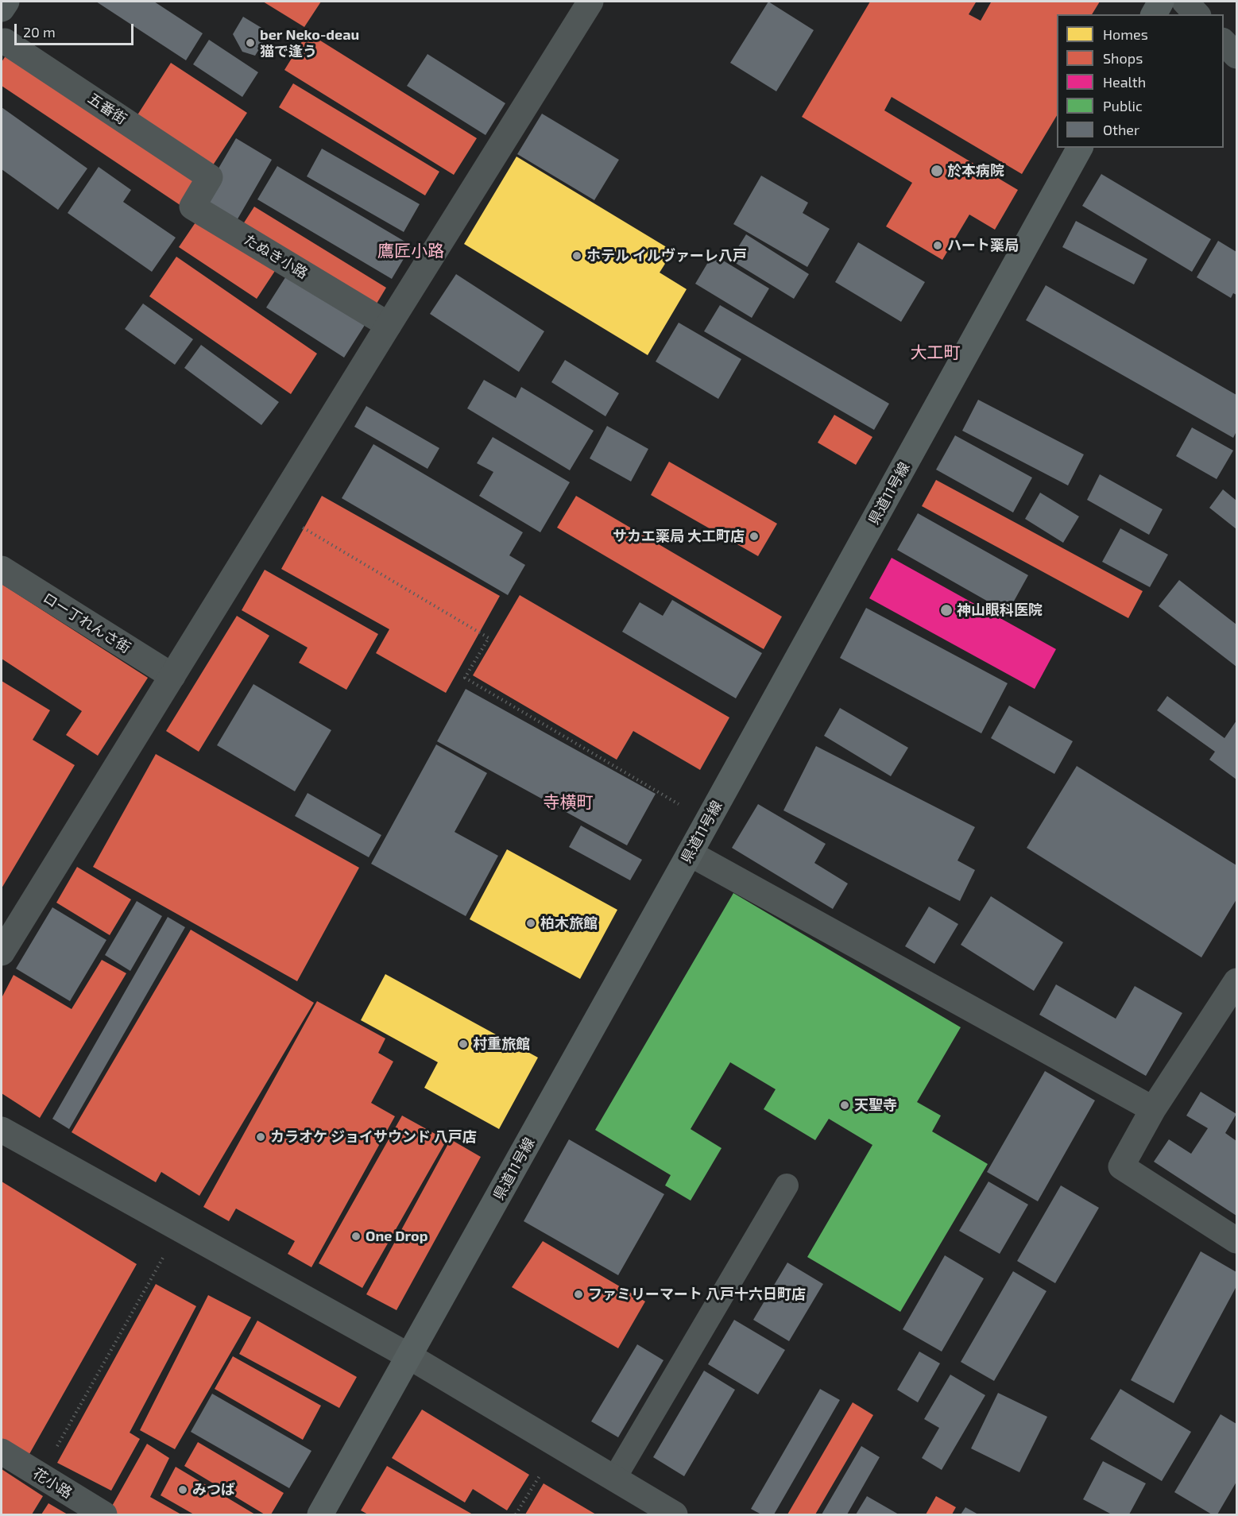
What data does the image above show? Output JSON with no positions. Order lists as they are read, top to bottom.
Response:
{
  "streets": {
    "main road": ["県道11号線"],
    "street": [
      "五番街",
      "たぬき小路",
      "ロー丁れんさ街",
      "花小路"
    ]
  },
  "crossings": [
    ["五番街", "たぬき小路"]
  ],
  "districts": ["鷹匠小路", "大工町", "寺横町"],
  "places": [
    "ber Neko-deau 猫で逢う",
    "於本病院",
    "ハート薬局",
    "ホテル イルヴァーレ八戸",
    "サカエ薬局 大工町店",
    "神山眼科医院",
    "柏木旅館",
    "村重旅館",
    "天聖寺",
    "カラオケ ジョイサウンド 八戸店",
    "One Drop",
    "ファミリーマート 八戸十六日町店",
    "みつば"
  ],
  "legend": [
    "Homes",
    "Shops",
    "Health",
    "Public",
    "Other"
  ],
  "scale_bar": "20 m"
}
